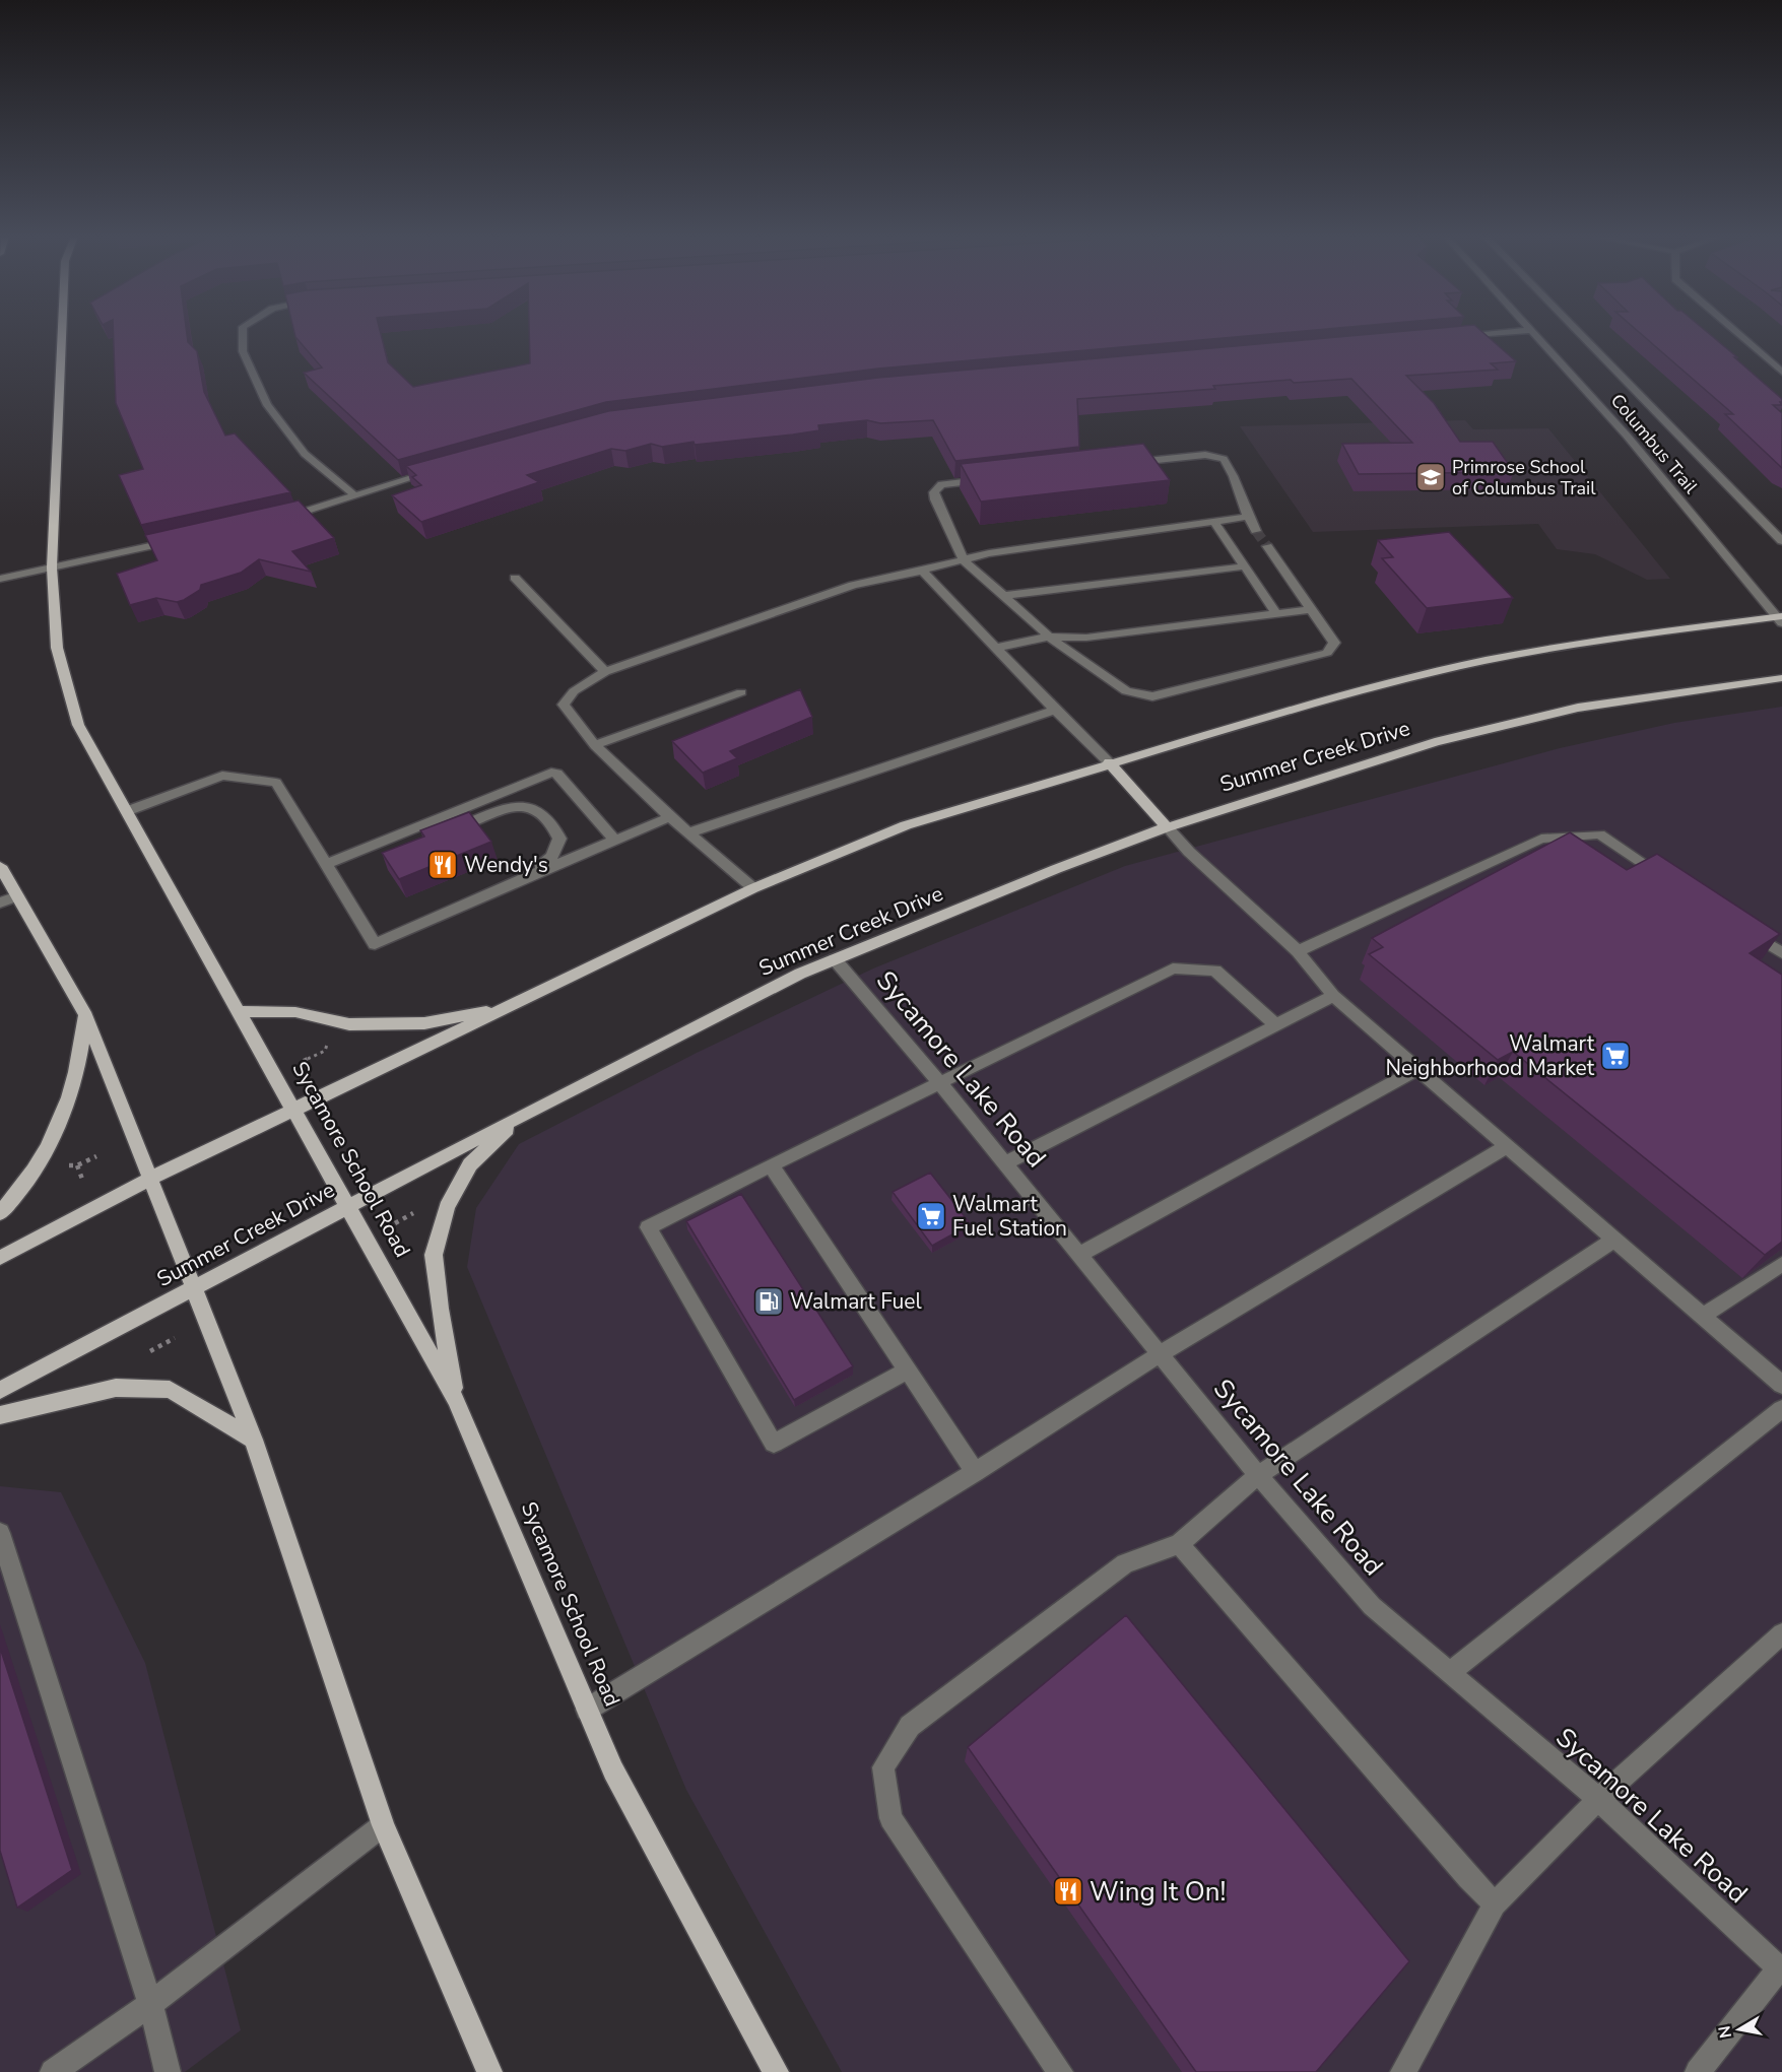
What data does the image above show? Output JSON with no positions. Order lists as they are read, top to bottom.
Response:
{
  "streets": {
    "main road": ["Summer Creek Drive", "Sycamore School Road"],
    "street": ["Columbus Trail", "Sycamore Lake Road"]
  },
  "crossings": [
    ["Summer Creek Drive", "Sycamore Lake Road"],
    ["Summer Creek Drive", "Sycamore School Road"]
  ],
  "places": {
    "school or university": ["Primrose School of Columbus Trail"],
    "restaurant": ["Wendy's", "Wing It On!"],
    "supermarket": ["Walmart Neighborhood Market", "Walmart Fuel Station"],
    "fuel station": ["Walmart Fuel"]
  },
  "north": "left"
}
